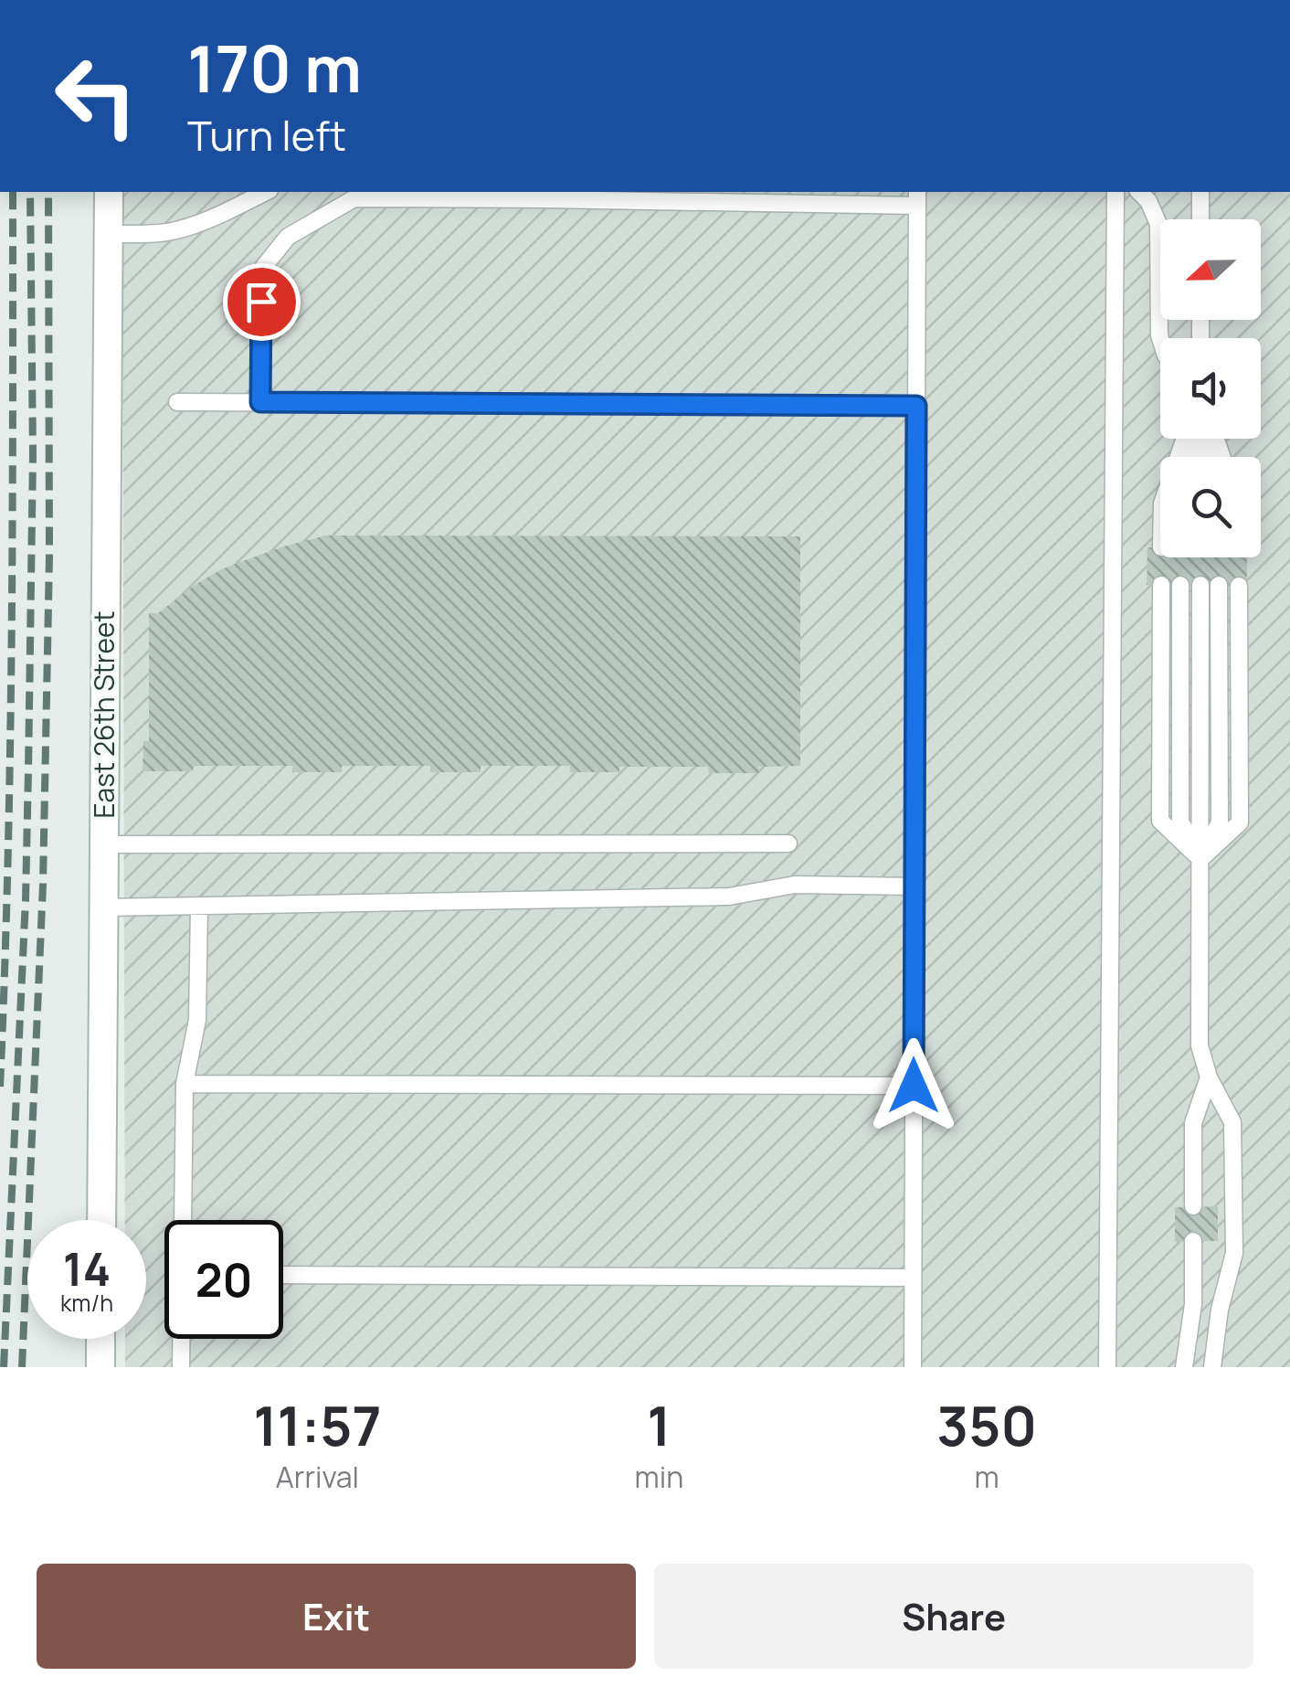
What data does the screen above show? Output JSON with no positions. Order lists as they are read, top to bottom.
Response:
{
  "streets": {
    "street": ["East 26th Street"]
  },
  "north": "left",
  "page": {
    "turn": ["170 m", "Turn left"],
    "speed": "14 km/h",
    "limit": "20",
    "eta": [
      "11:57",
      "Arrival",
      "1",
      "min",
      "350",
      "m"
    ],
    "buttons": ["Exit", "Share"]
  }
}
